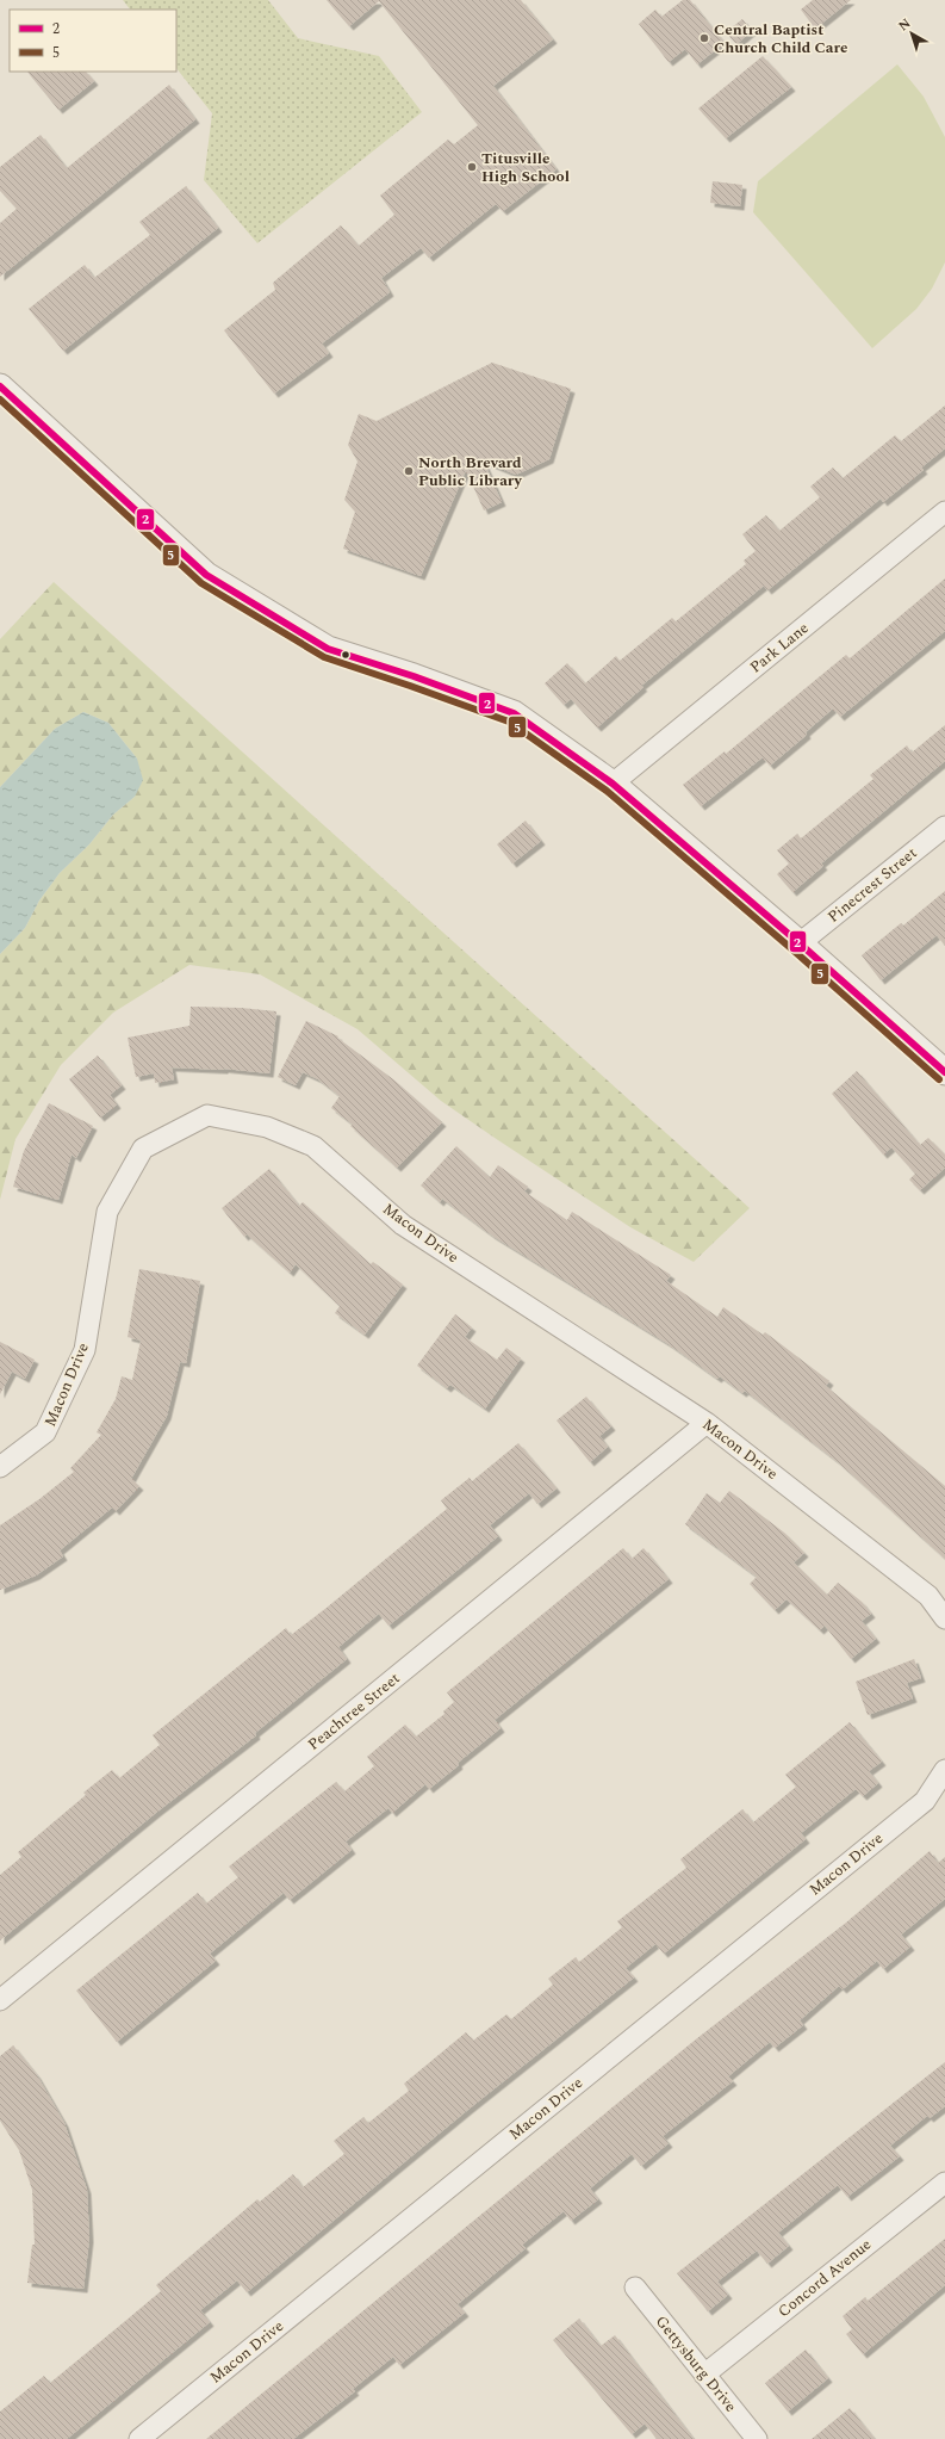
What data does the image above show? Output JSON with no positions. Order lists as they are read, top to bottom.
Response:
{
  "streets": {
    "street": [
      "Park Lane",
      "Pinecrest Street",
      "Macon Drive",
      "Peachtree Street",
      "Concord Avenue",
      "Gettysburg Drive"
    ]
  },
  "crossings": [
    ["Macon Drive", "Peachtree Street"],
    ["Concord Avenue", "Gettysburg Drive"]
  ],
  "places": ["Central Baptist Church Child Care", "Titusville High School", "North Brevard Public Library"],
  "lines": ["transit line 2", "transit line 5"],
  "legend": ["2", "5"],
  "north": "top left"
}
